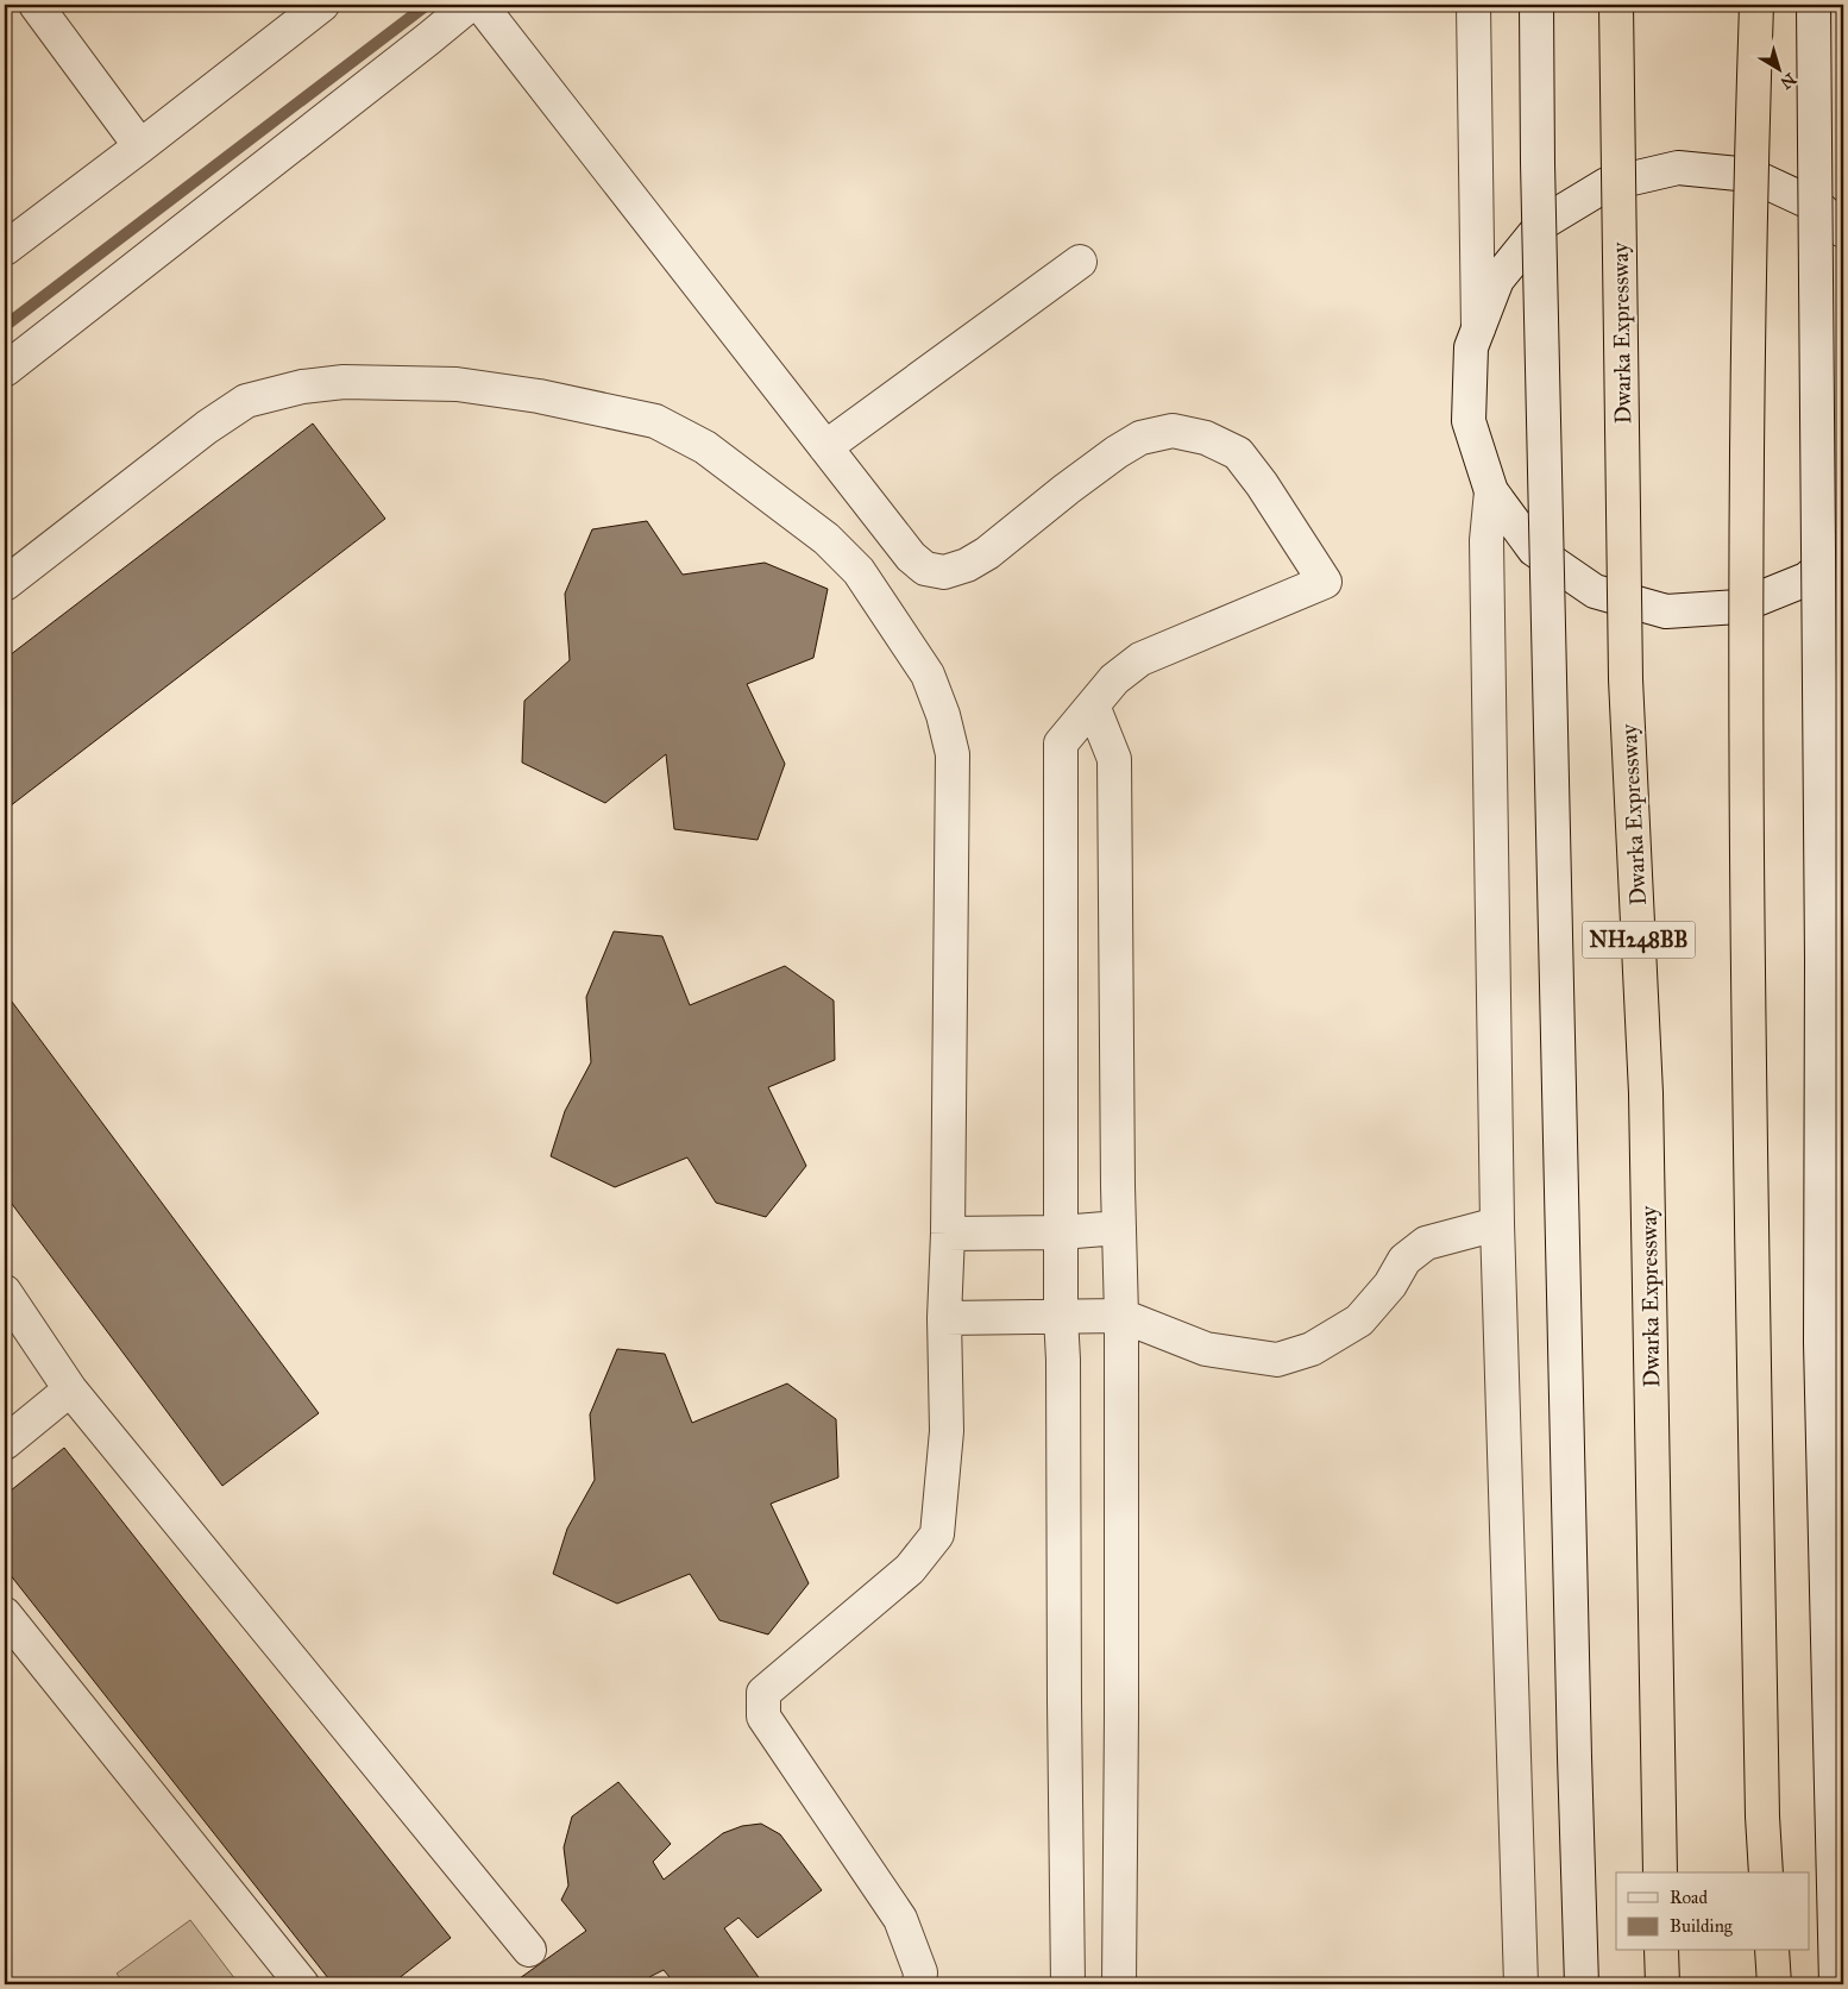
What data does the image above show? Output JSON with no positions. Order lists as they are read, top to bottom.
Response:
{
  "streets": {
    "highway": ["Dwarka Expressway", "NH248BB"]
  },
  "legend": ["Road", "Building"],
  "north": "bottom right"
}
